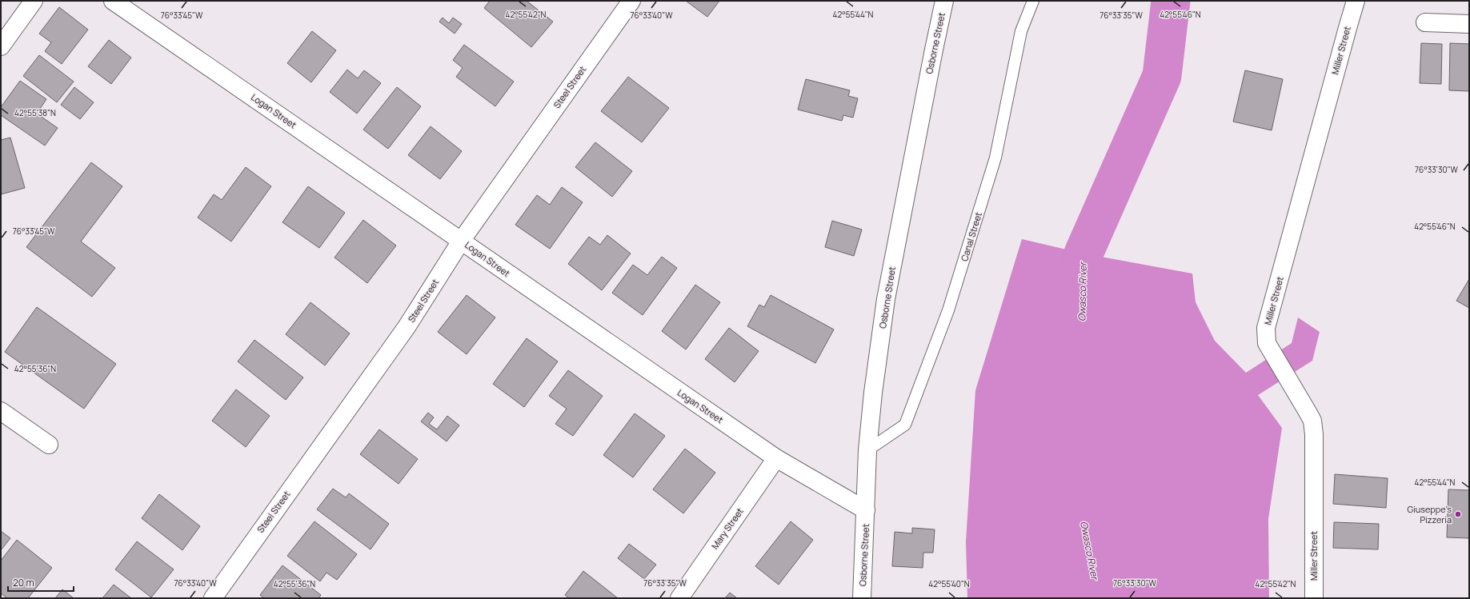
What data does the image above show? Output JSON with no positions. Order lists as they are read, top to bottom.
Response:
{
  "streets": {
    "street": [
      "Osborne Street",
      "Miller Street",
      "Steel Street",
      "Logan Street",
      "Mary Street"
    ],
    "lane": ["Canal Street"]
  },
  "crossings": [
    ["Osborne Street", "Logan Street"],
    ["Osborne Street", "Canal Street"],
    ["Steel Street", "Logan Street"],
    ["Logan Street", "Mary Street"]
  ],
  "water": ["Owasco River"],
  "places": ["Giuseppe's Pizzeria"],
  "scale_bar": "20 m",
  "coordinates": [
    "42°55'42\"N",
    "42°55'44\"N",
    "42°55'46\"N",
    "76°33'40\"W",
    "76°33'45\"W",
    "76°33'35\"W",
    "42°55'38\"N",
    "76°33'30\"W",
    "42°55'36\"N",
    "42°55'40\"N"
  ]
}
